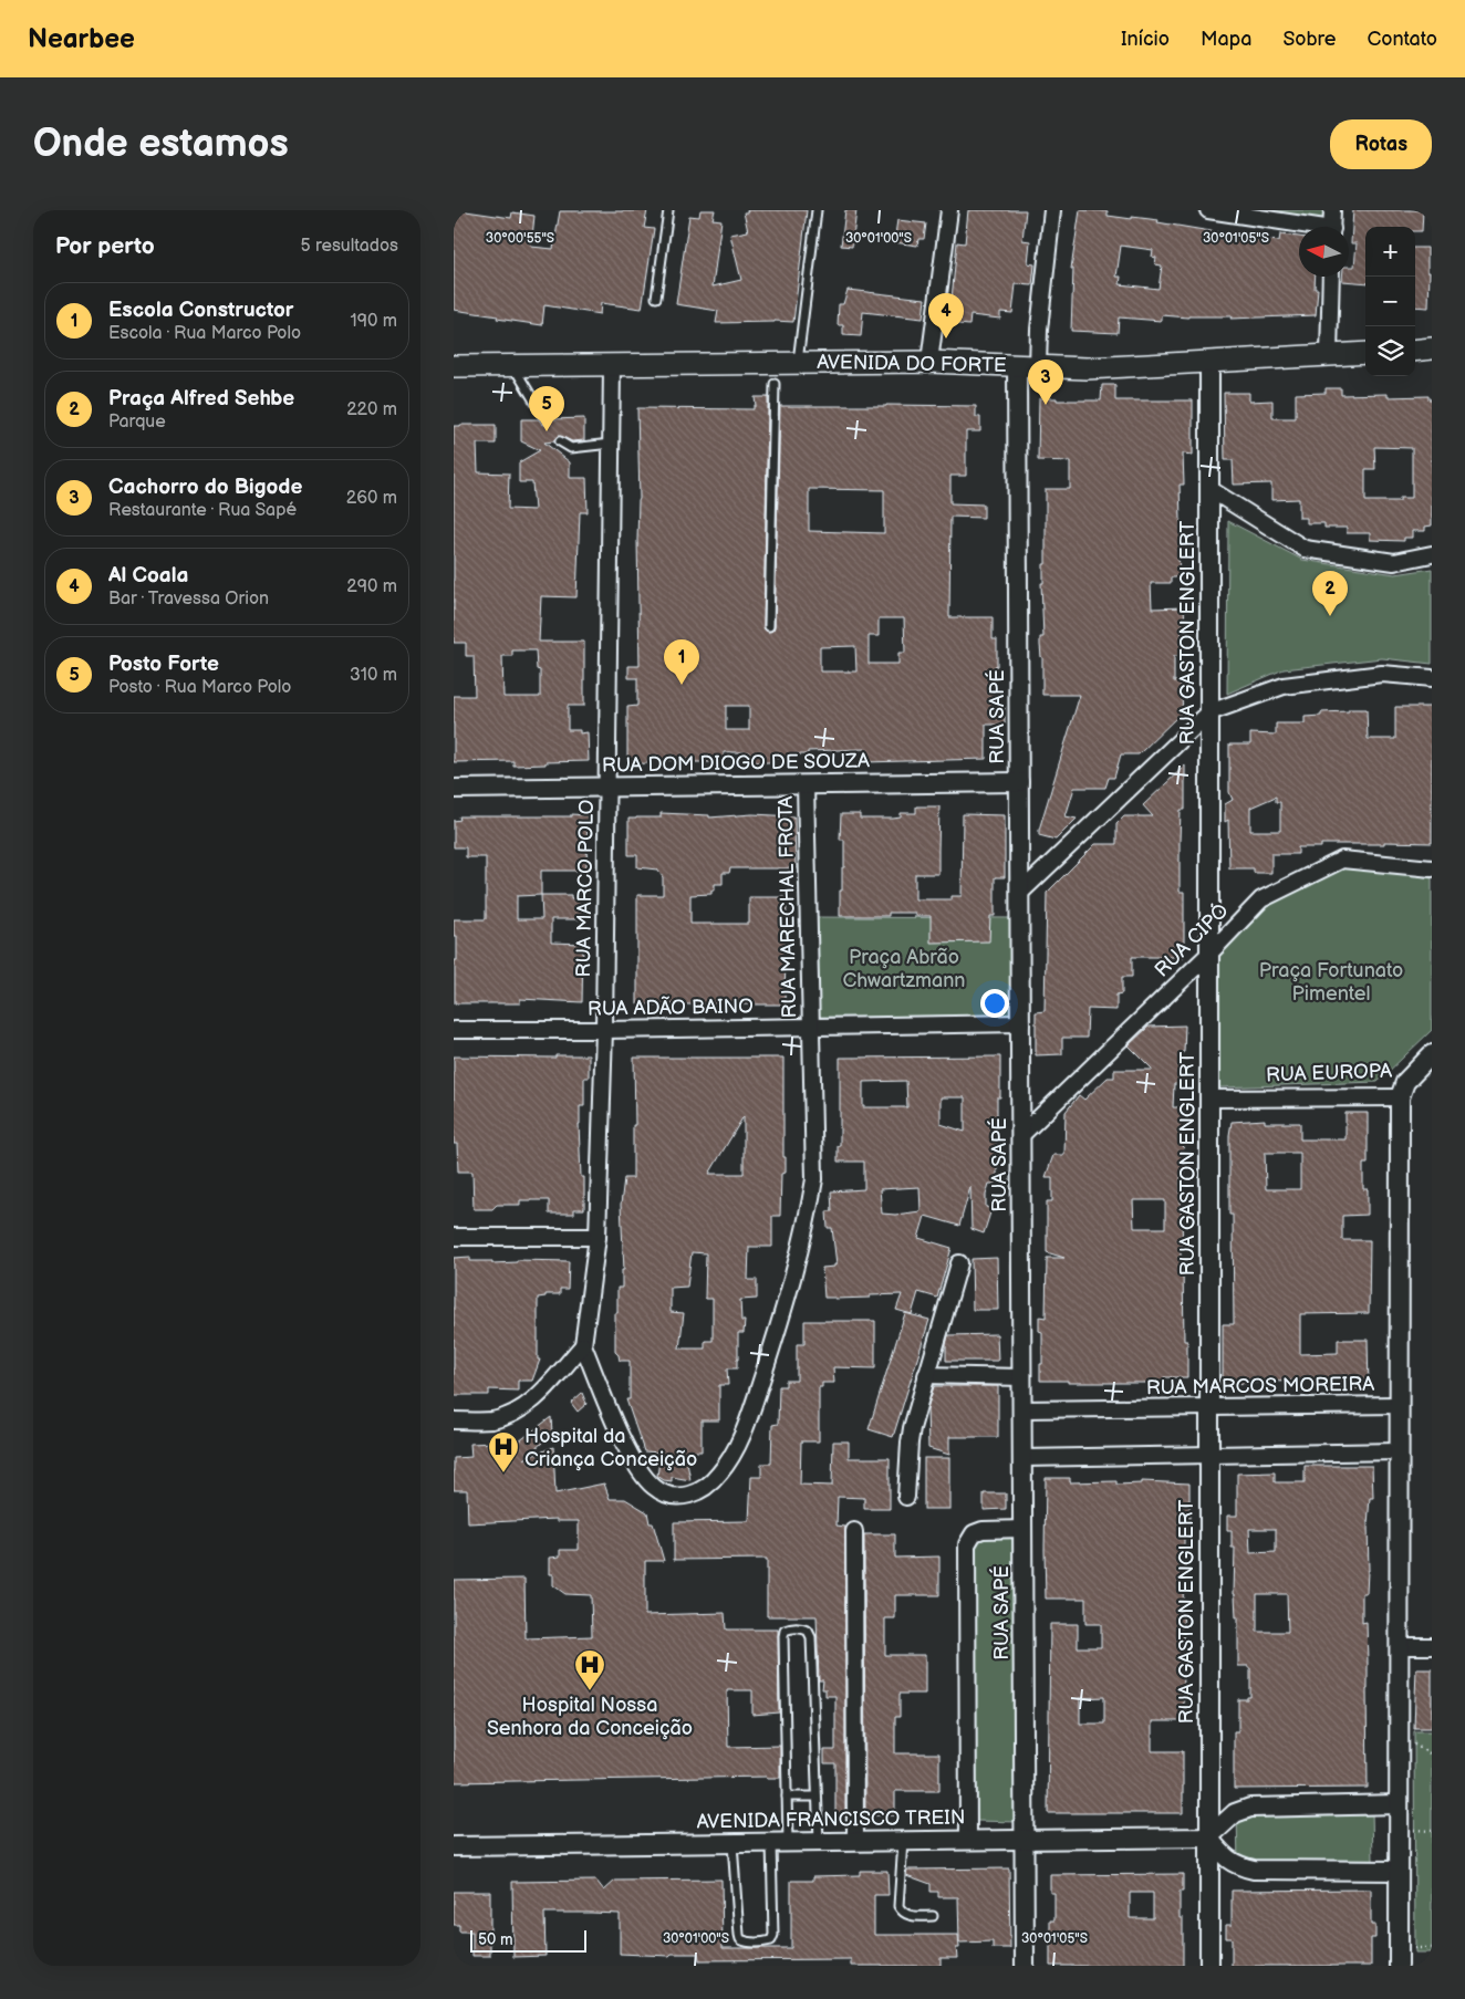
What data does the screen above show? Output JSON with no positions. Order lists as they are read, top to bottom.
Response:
{
  "streets": {
    "main road": ["AVENIDA DO FORTE"],
    "street": [
      "RUA GASTON ENGLERT",
      "RUA SAPÉ",
      "RUA DOM DIOGO DE SOUZA",
      "RUA MARCO POLO",
      "RUA MARECHAL FROTA",
      "RUA CIPÓ",
      "RUA ADÃO BAINO",
      "RUA EUROPA",
      "RUA MARCOS MOREIRA",
      "AVENIDA FRANCISCO TREIN"
    ]
  },
  "crossings": [
    ["AVENIDA DO FORTE", "RUA GASTON ENGLERT"],
    ["AVENIDA DO FORTE", "RUA SAPÉ"],
    ["AVENIDA DO FORTE", "RUA MARCO POLO"],
    ["RUA GASTON ENGLERT", "RUA CIPÓ"],
    ["RUA GASTON ENGLERT", "RUA EUROPA"],
    ["RUA GASTON ENGLERT", "RUA MARCOS MOREIRA"],
    ["RUA GASTON ENGLERT", "AVENIDA FRANCISCO TREIN"],
    ["RUA SAPÉ", "RUA DOM DIOGO DE SOUZA"],
    ["RUA SAPÉ", "RUA CIPÓ"],
    ["RUA SAPÉ", "RUA ADÃO BAINO"],
    ["RUA SAPÉ", "RUA MARCOS MOREIRA"],
    ["RUA SAPÉ", "AVENIDA FRANCISCO TREIN"],
    ["RUA DOM DIOGO DE SOUZA", "RUA MARCO POLO"],
    ["RUA DOM DIOGO DE SOUZA", "RUA MARECHAL FROTA"],
    ["RUA MARCO POLO", "RUA MARECHAL FROTA"],
    ["RUA MARCO POLO", "RUA ADÃO BAINO"],
    ["RUA MARECHAL FROTA", "RUA ADÃO BAINO"]
  ],
  "parks": ["Praça Abrão Chwartzmann", "Praça Fortunato Pimentel"],
  "places": {
    "hospital": ["Hospital da Criança Conceição", "Hospital Nossa Senhora da Conceição"]
  },
  "scale_bar": "50 m",
  "north": "left",
  "page": {
    "header": "Nearbee",
    "nav": [
      "Início",
      "Mapa",
      "Sobre",
      "Contato"
    ],
    "buttons": "Rotas",
    "title": "Onde estamos",
    "heading": ["Por perto", "5 resultados"],
    "map_buttons": ["+", "−"],
    "list": [
      {
        "mark": "1",
        "name": "Escola Constructor",
        "note": "Escola · Rua Marco Polo",
        "value": "190 m"
      },
      {
        "mark": "2",
        "name": "Praça Alfred Sehbe",
        "note": "Parque",
        "value": "220 m"
      },
      {
        "mark": "3",
        "name": "Cachorro do Bigode",
        "note": "Restaurante · Rua Sapé",
        "value": "260 m"
      },
      {
        "mark": "4",
        "name": "Al Coala",
        "note": "Bar · Travessa Orion",
        "value": "290 m"
      },
      {
        "mark": "5",
        "name": "Posto Forte",
        "note": "Posto · Rua Marco Polo",
        "value": "310 m"
      }
    ],
    "pins": [
      "4",
      "3",
      "5",
      "2",
      "1"
    ],
    "scale": "50 m"
  },
  "coordinates": ["30°00'55\"S", "30°01'00\"S", "30°01'05\"S"]
}
